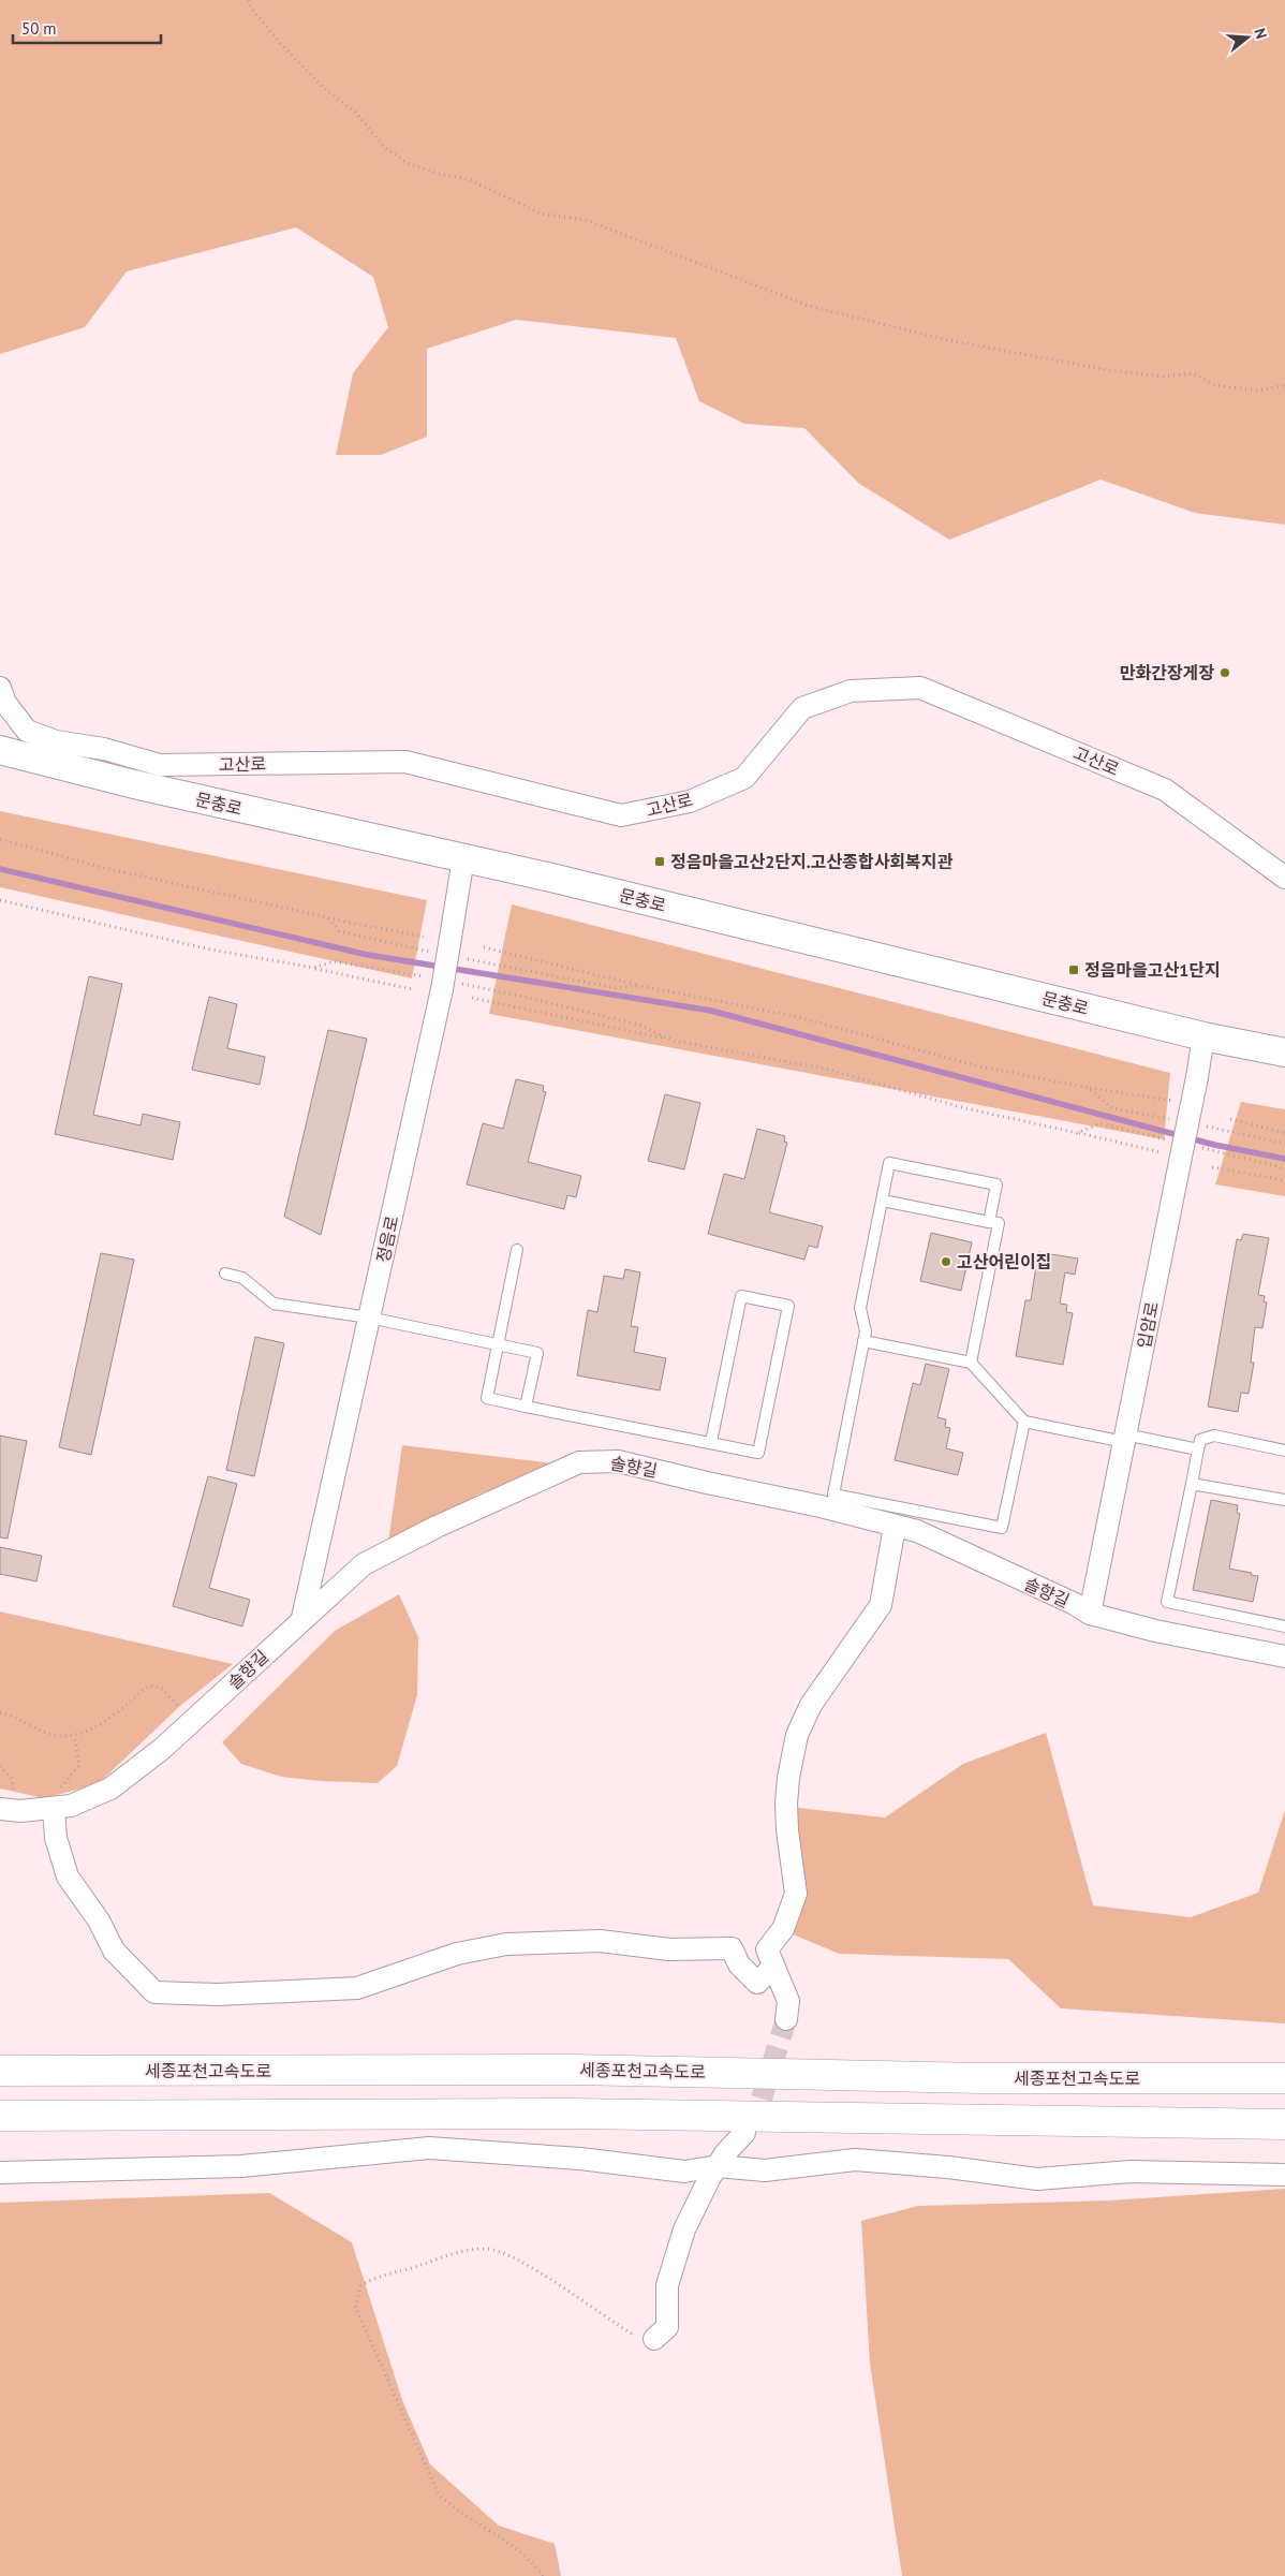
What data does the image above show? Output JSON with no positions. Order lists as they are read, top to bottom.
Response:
{
  "streets": {
    "highway": ["세종포천고속도로"],
    "street": [
      "고산로",
      "문충로",
      "정음로",
      "입암로",
      "솔향길"
    ]
  },
  "crossings": [
    ["문충로", "정음로"],
    ["문충로", "입암로"],
    ["정음로", "솔향길"],
    ["입암로", "솔향길"]
  ],
  "places": {
    "other": ["만화간장게장", "고산어린이집"],
    "transit": ["정음마을고산2단지.고산종합사회복지관", "정음마을고산1단지"]
  },
  "scale_bar": "50 m",
  "north": "right"
}
